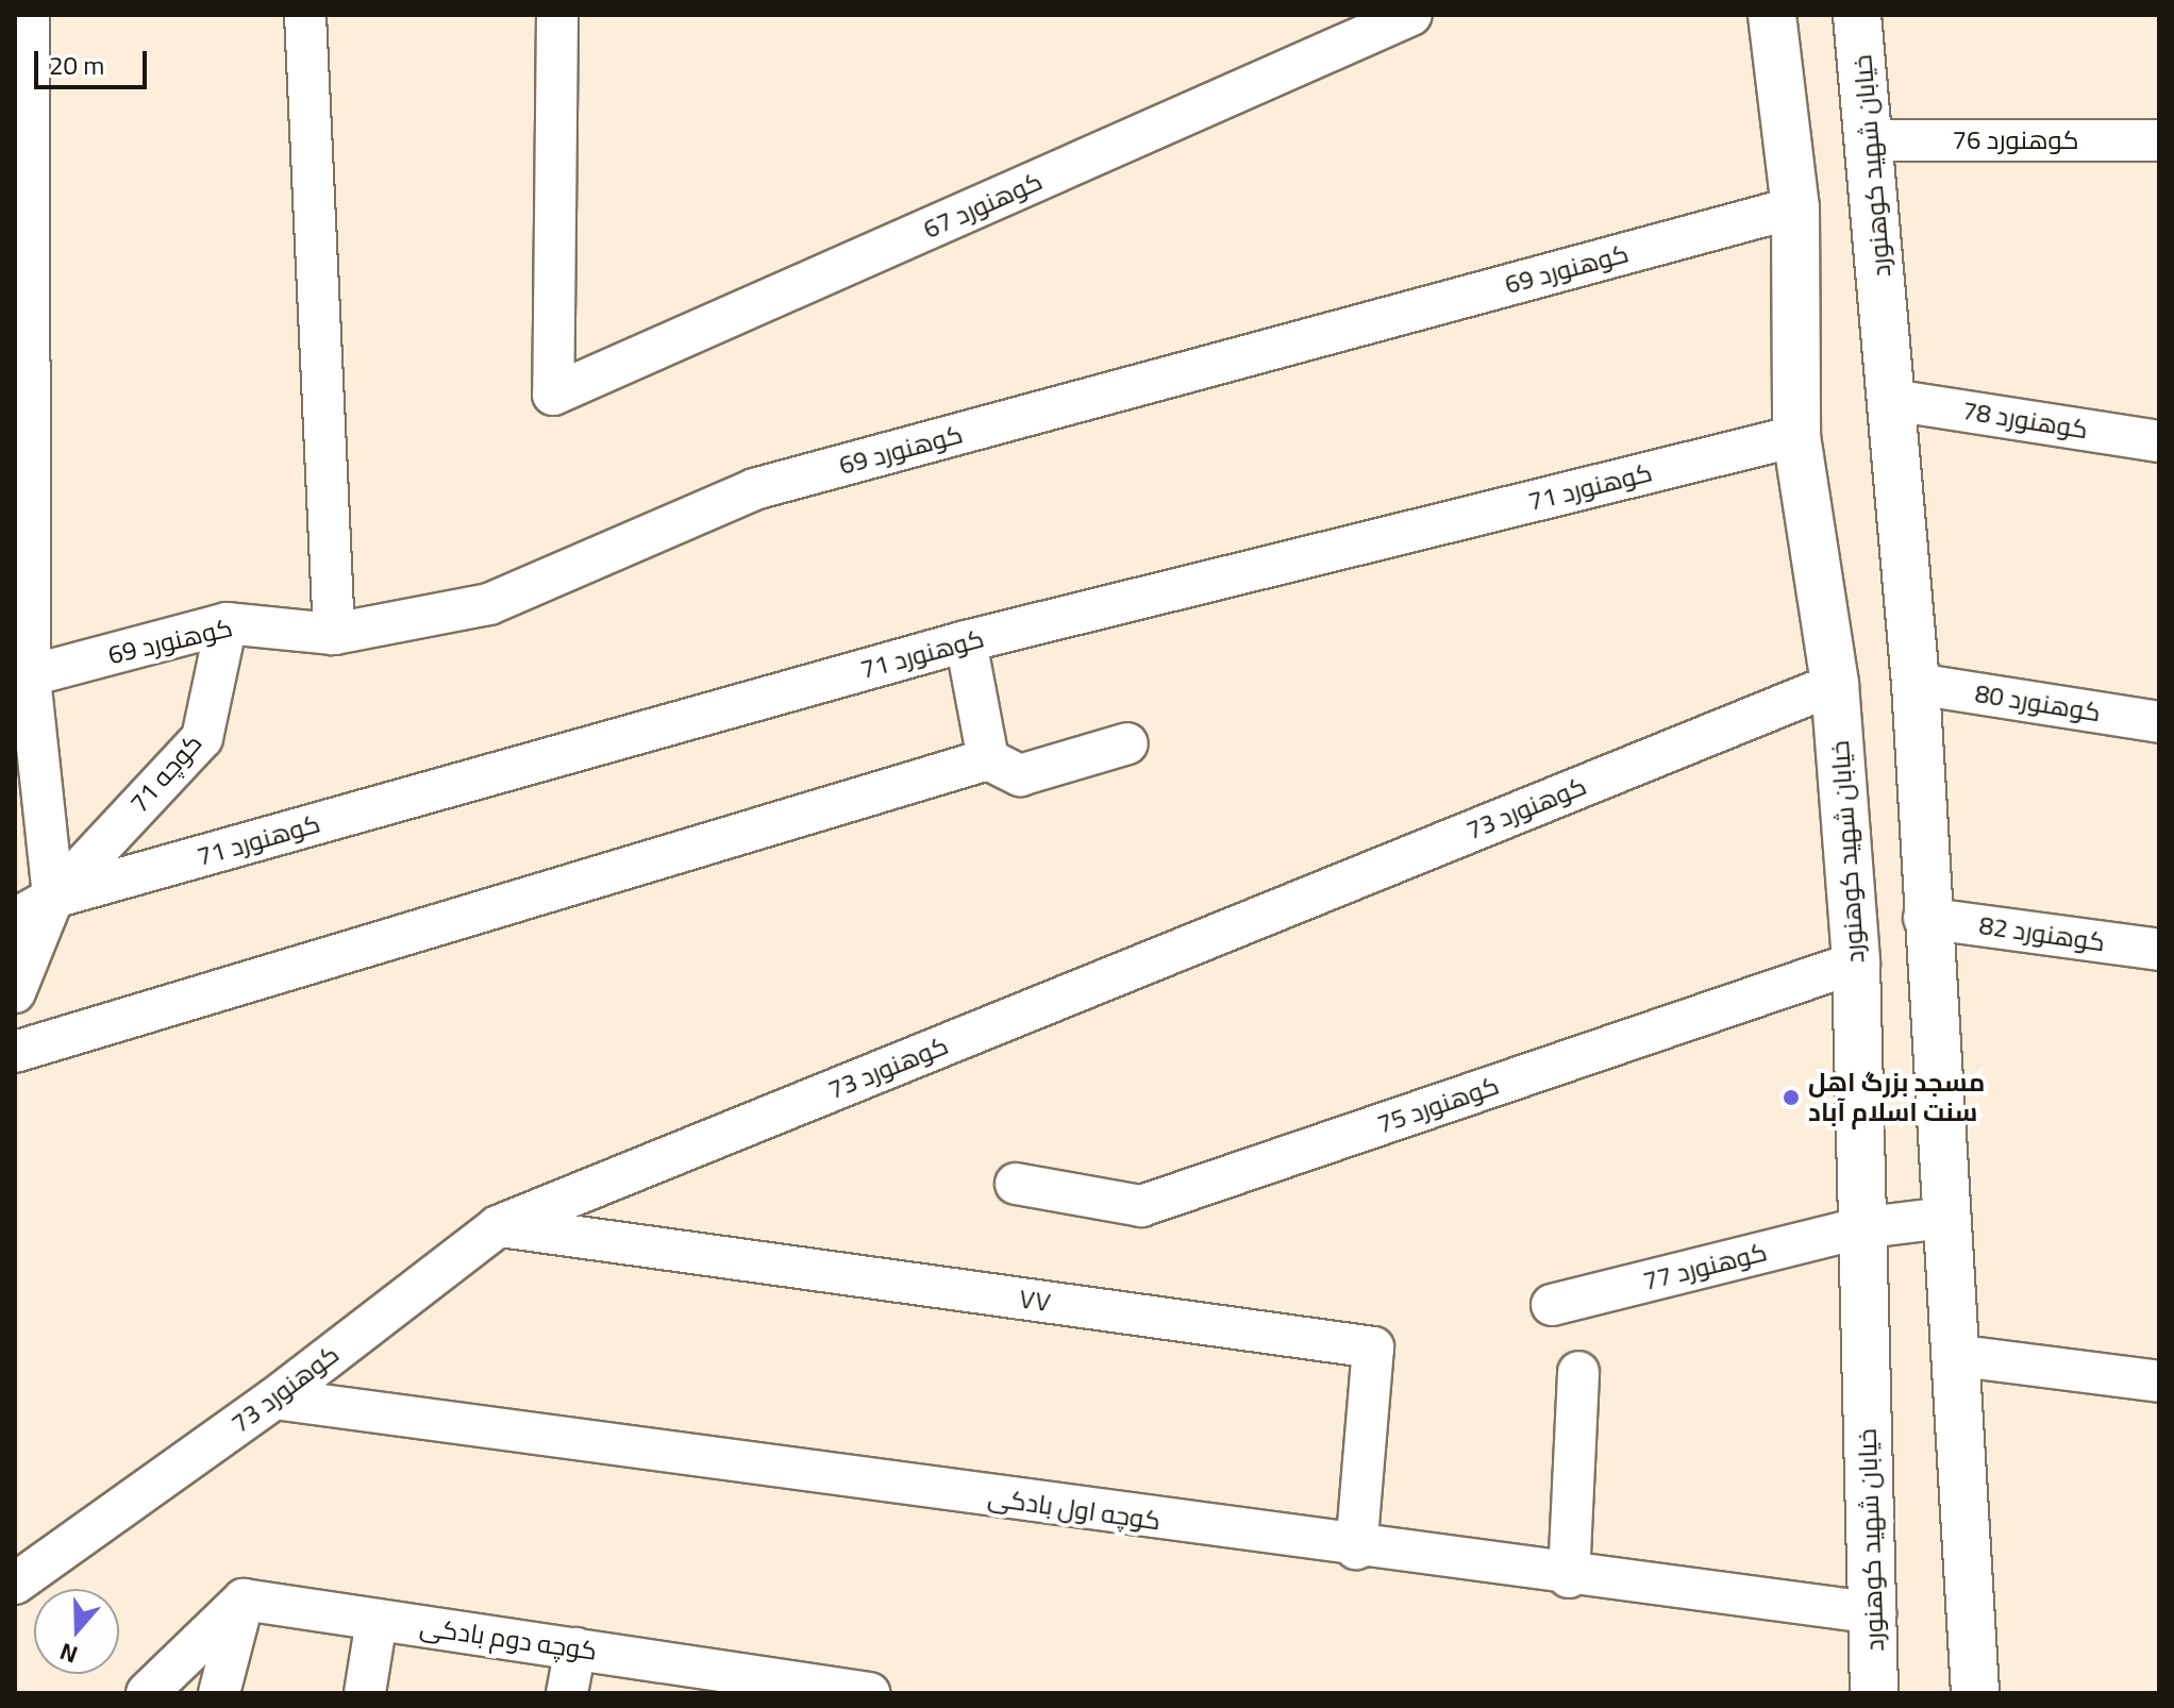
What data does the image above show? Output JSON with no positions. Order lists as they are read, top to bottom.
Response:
{
  "streets": {
    "main road": ["خیابان شهید کوهنورد"],
    "street": [
      "کوهنورد 76",
      "کوهنورد 67",
      "کوهنورد 69",
      "کوهنورد 78",
      "کوهنورد 71",
      "کوهنورد 80",
      "کوچه 71",
      "کوهنورد 73",
      "کوهنورد 82",
      "کوهنورد 75",
      "کوهنورد 77",
      "۷۷",
      "کوچه اول بادکی",
      "کوچه دوم بادکی"
    ]
  },
  "crossings": [
    ["کوهنورد 76", "خیابان شهید کوهنورد"],
    ["خیابان شهید کوهنورد", "کوهنورد 69"],
    ["خیابان شهید کوهنورد", "کوهنورد 78"],
    ["خیابان شهید کوهنورد", "کوهنورد 71"],
    ["خیابان شهید کوهنورد", "کوهنورد 80"],
    ["خیابان شهید کوهنورد", "کوهنورد 73"],
    ["خیابان شهید کوهنورد", "کوهنورد 82"],
    ["خیابان شهید کوهنورد", "کوهنورد 75"],
    ["خیابان شهید کوهنورد", "کوهنورد 77"],
    ["خیابان شهید کوهنورد", "کوچه اول بادکی"],
    ["کوهنورد 69", "کوچه 71"],
    ["کوهنورد 71", "کوچه 71"],
    ["کوهنورد 73", "۷۷"],
    ["کوهنورد 73", "کوچه اول بادکی"],
    ["۷۷", "کوچه اول بادکی"]
  ],
  "places": ["مسجد بزرگ اهل سنت اسلام آباد"],
  "scale_bar": "20 m",
  "north": "bottom"
}
